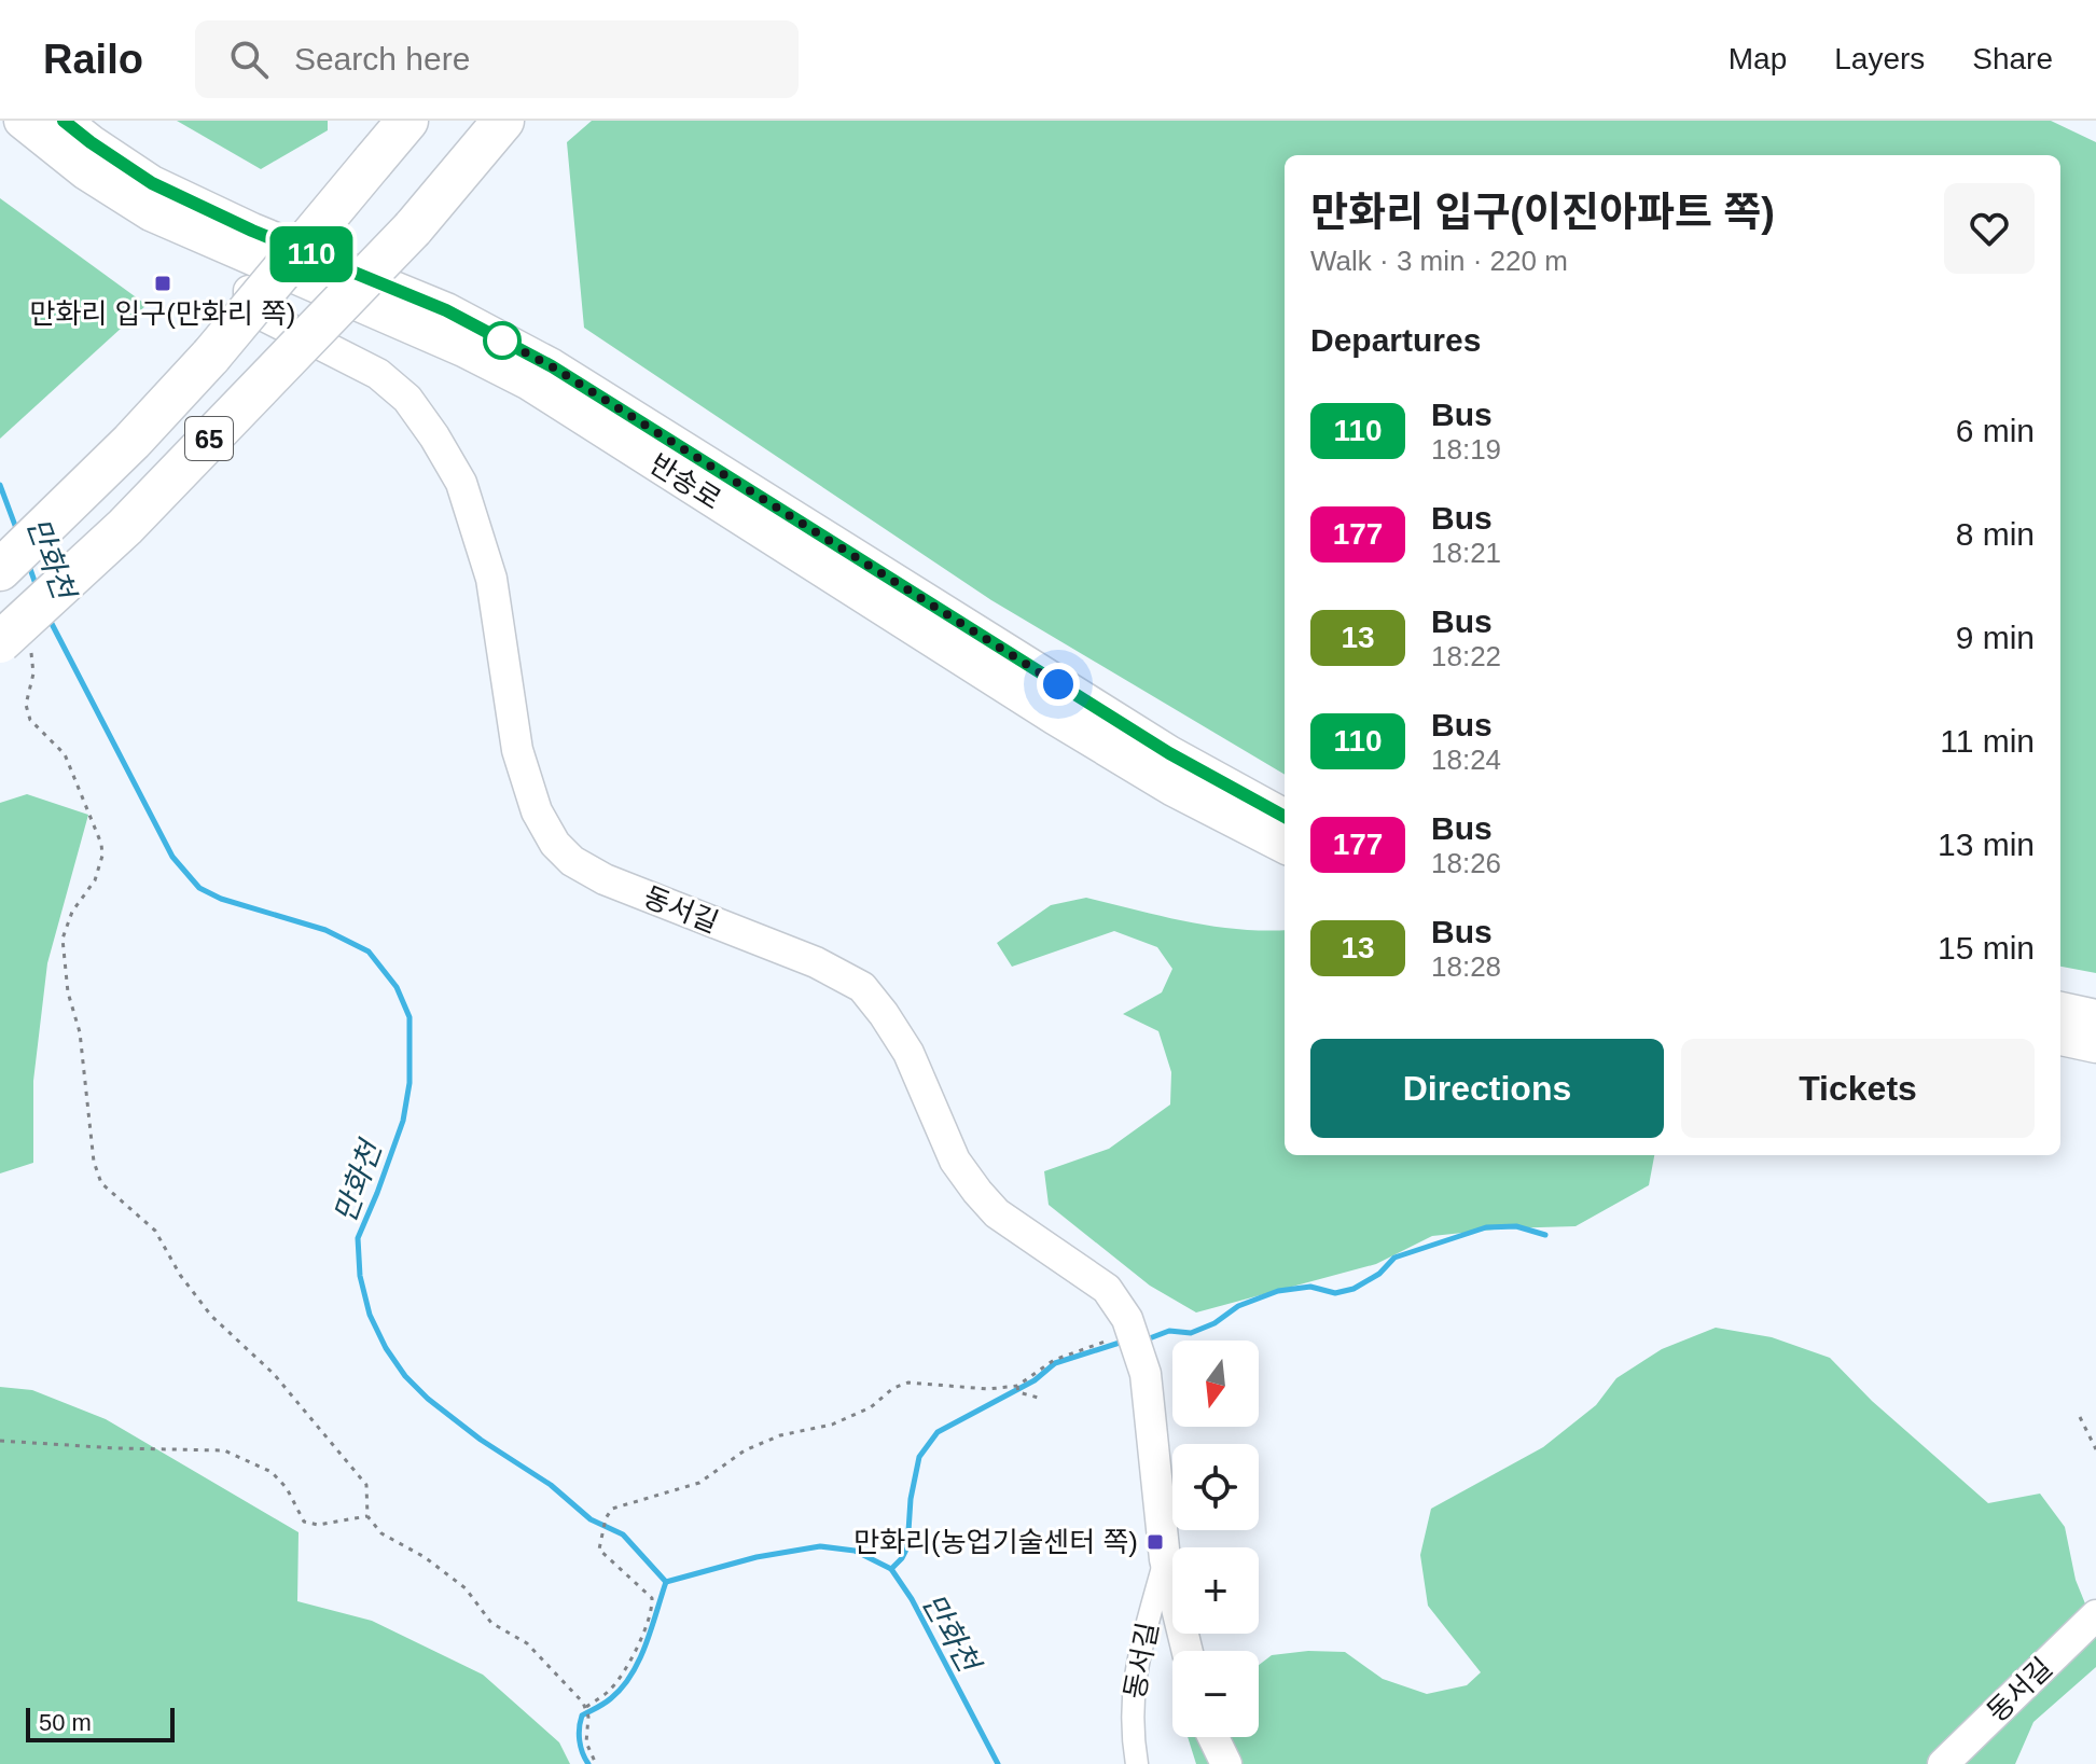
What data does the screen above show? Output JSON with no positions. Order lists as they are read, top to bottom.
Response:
{
  "streets": {
    "highway": ["65"],
    "main road": ["반송로"],
    "street": ["동서길"]
  },
  "crossings": [
    ["반송로", "동서길"]
  ],
  "water": ["만화천"],
  "places": {
    "transit": ["만화리 입구(만화리 쪽)", "만화리(농업기술센터 쪽)"]
  },
  "lines": ["bus line 110"],
  "scale_bar": "50 m",
  "north": "bottom",
  "page": {
    "header": "Railo",
    "search": "Search here",
    "nav": ["Map", "Layers", "Share"],
    "on_map": "110",
    "heading": [
      ["만화리 입구(이진아파트 쪽)", "Walk · 3 min · 220 m"],
      "Departures"
    ],
    "list": [
      {
        "mark": "110",
        "name": "Bus",
        "note": "18:19",
        "value": "6 min"
      },
      {
        "mark": "177",
        "name": "Bus",
        "note": "18:21",
        "value": "8 min"
      },
      {
        "mark": "13",
        "name": "Bus",
        "note": "18:22",
        "value": "9 min"
      },
      {
        "mark": "110",
        "name": "Bus",
        "note": "18:24",
        "value": "11 min"
      },
      {
        "mark": "177",
        "name": "Bus",
        "note": "18:26",
        "value": "13 min"
      },
      {
        "mark": "13",
        "name": "Bus",
        "note": "18:28",
        "value": "15 min"
      }
    ],
    "buttons": ["Directions", "Tickets"],
    "map_buttons": ["+", "−"],
    "scale": "50 m"
  }
}
